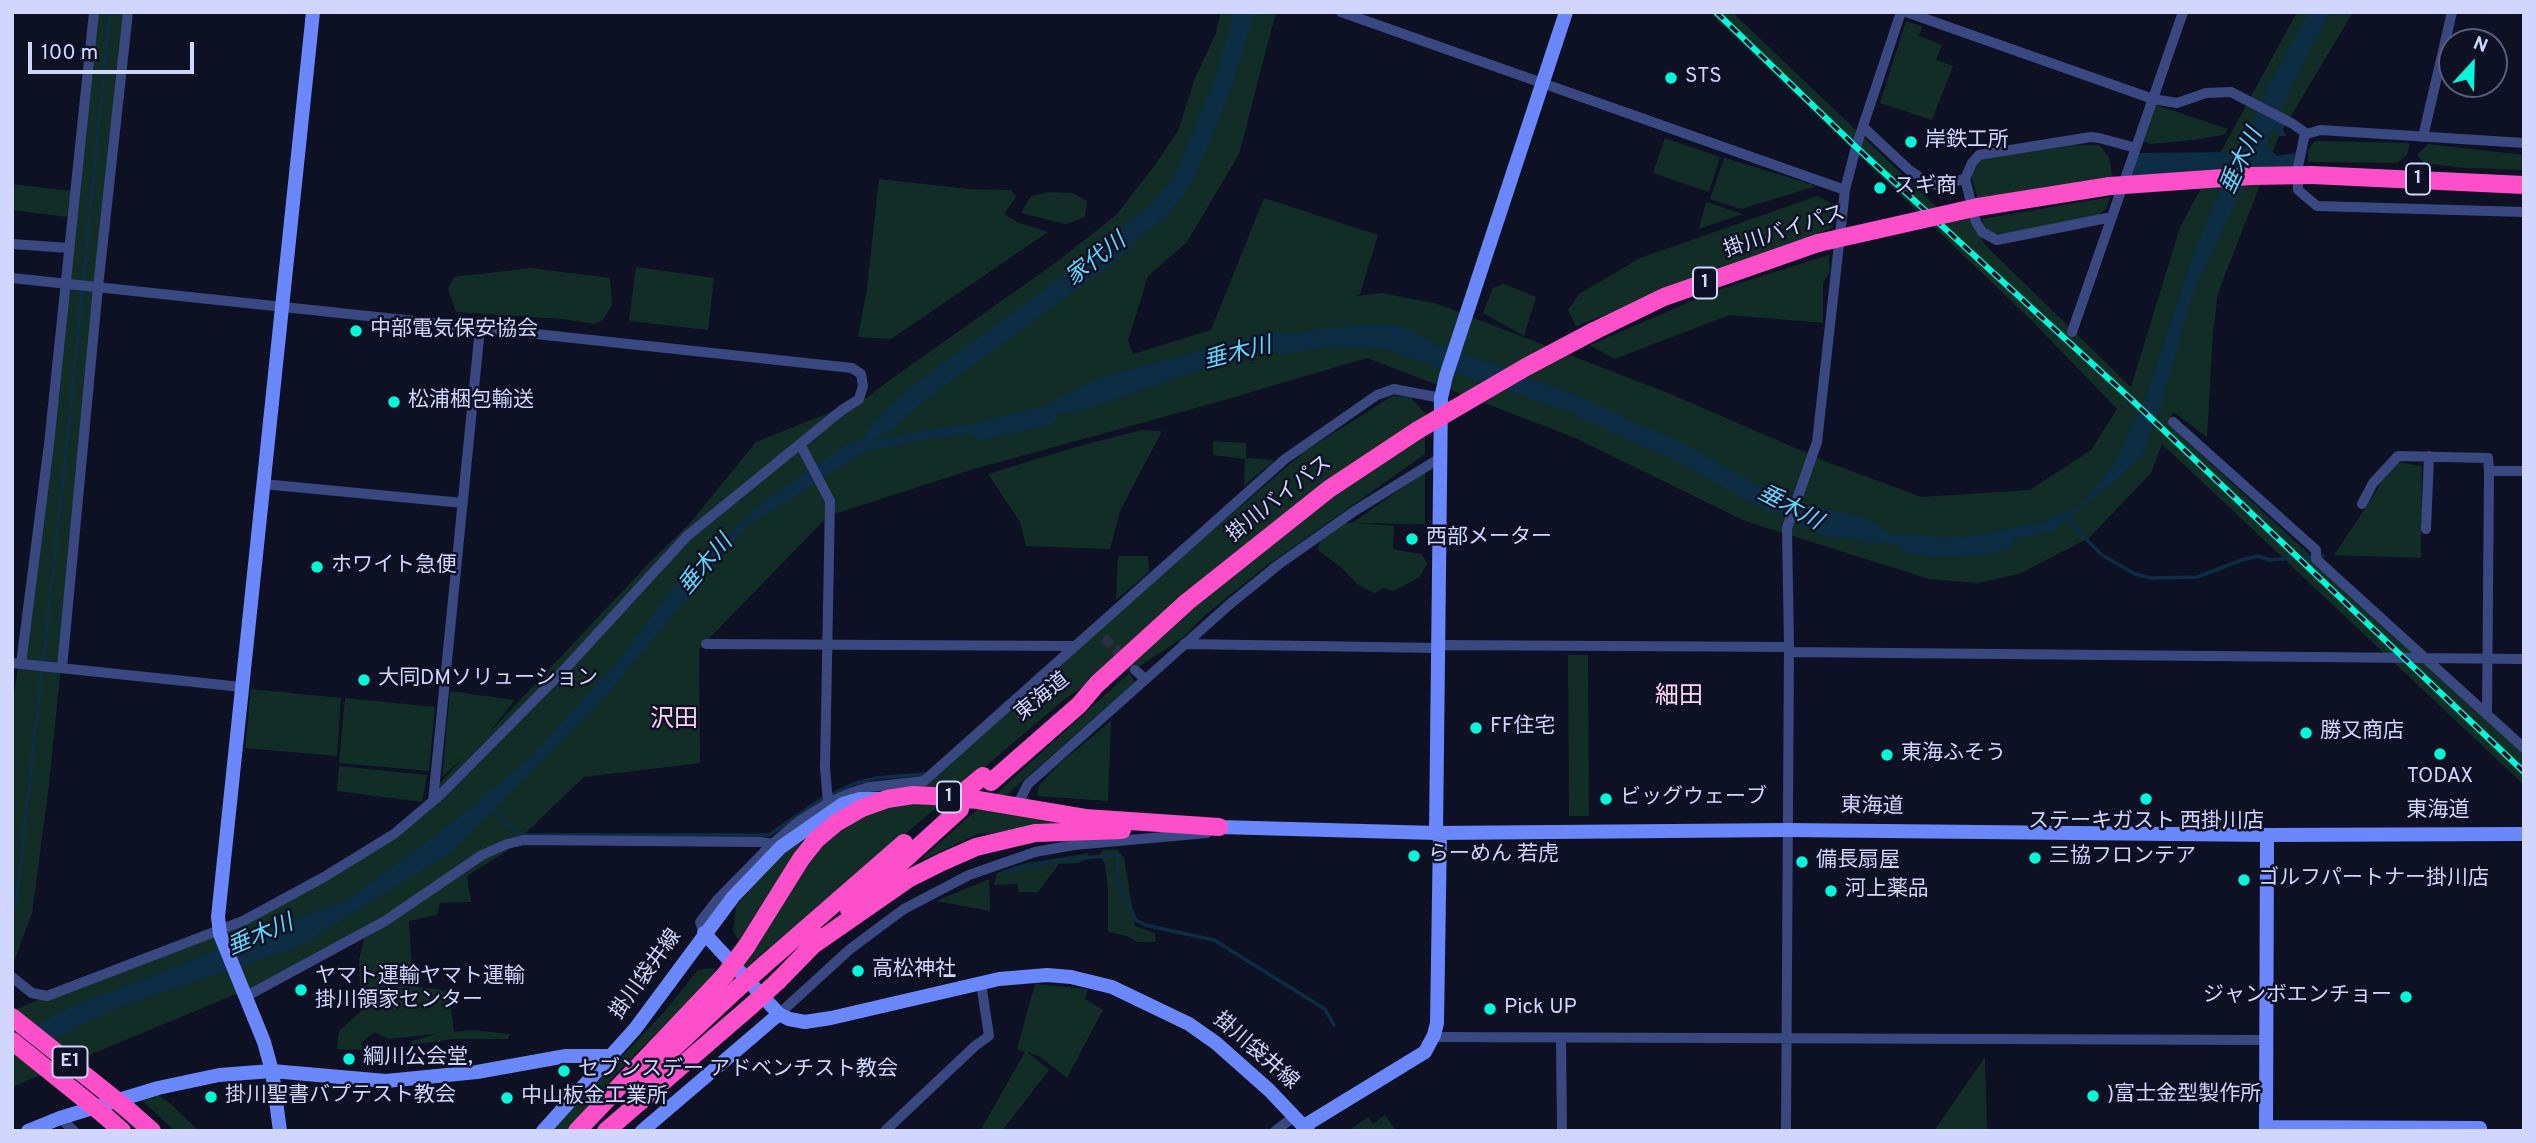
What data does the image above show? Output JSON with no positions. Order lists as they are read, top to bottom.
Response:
{
  "streets": {
    "highway": [
      "1",
      "掛川バイパス",
      "東海道",
      "E1"
    ],
    "street": ["掛川袋井線"]
  },
  "crossings": [
    ["1", "東海道"],
    ["掛川バイパス", "東海道"]
  ],
  "districts": ["細田", "沢田"],
  "water": ["垂木川", "家代川"],
  "places": [
    "STS",
    "岸鉄工所",
    "スギ商",
    "中部電気保安協会",
    "松浦梱包輸送",
    "西部メーター",
    "ホワイト急便",
    "大同DMソリューション",
    "FF住宅",
    "勝又商店",
    "TODAX",
    "東海ふそう",
    "ビッグウェーブ",
    "ステーキガスト 西掛川店",
    "らーめん 若虎",
    "三協フロンテア",
    "備長扇屋",
    "ゴルフパートナー掛川店",
    "河上薬品",
    "高松神社",
    "ヤマト運輸ヤマト運輸 掛川領家センター",
    "ジャンボエンチョー",
    "Pick UP",
    "綱川公会堂,",
    "セブンスデー アドベンチスト教会",
    ")富士金型製作所",
    "掛川聖書バプテスト教会",
    "中山板金工業所"
  ],
  "scale_bar": "100 m",
  "north": "top"
}
